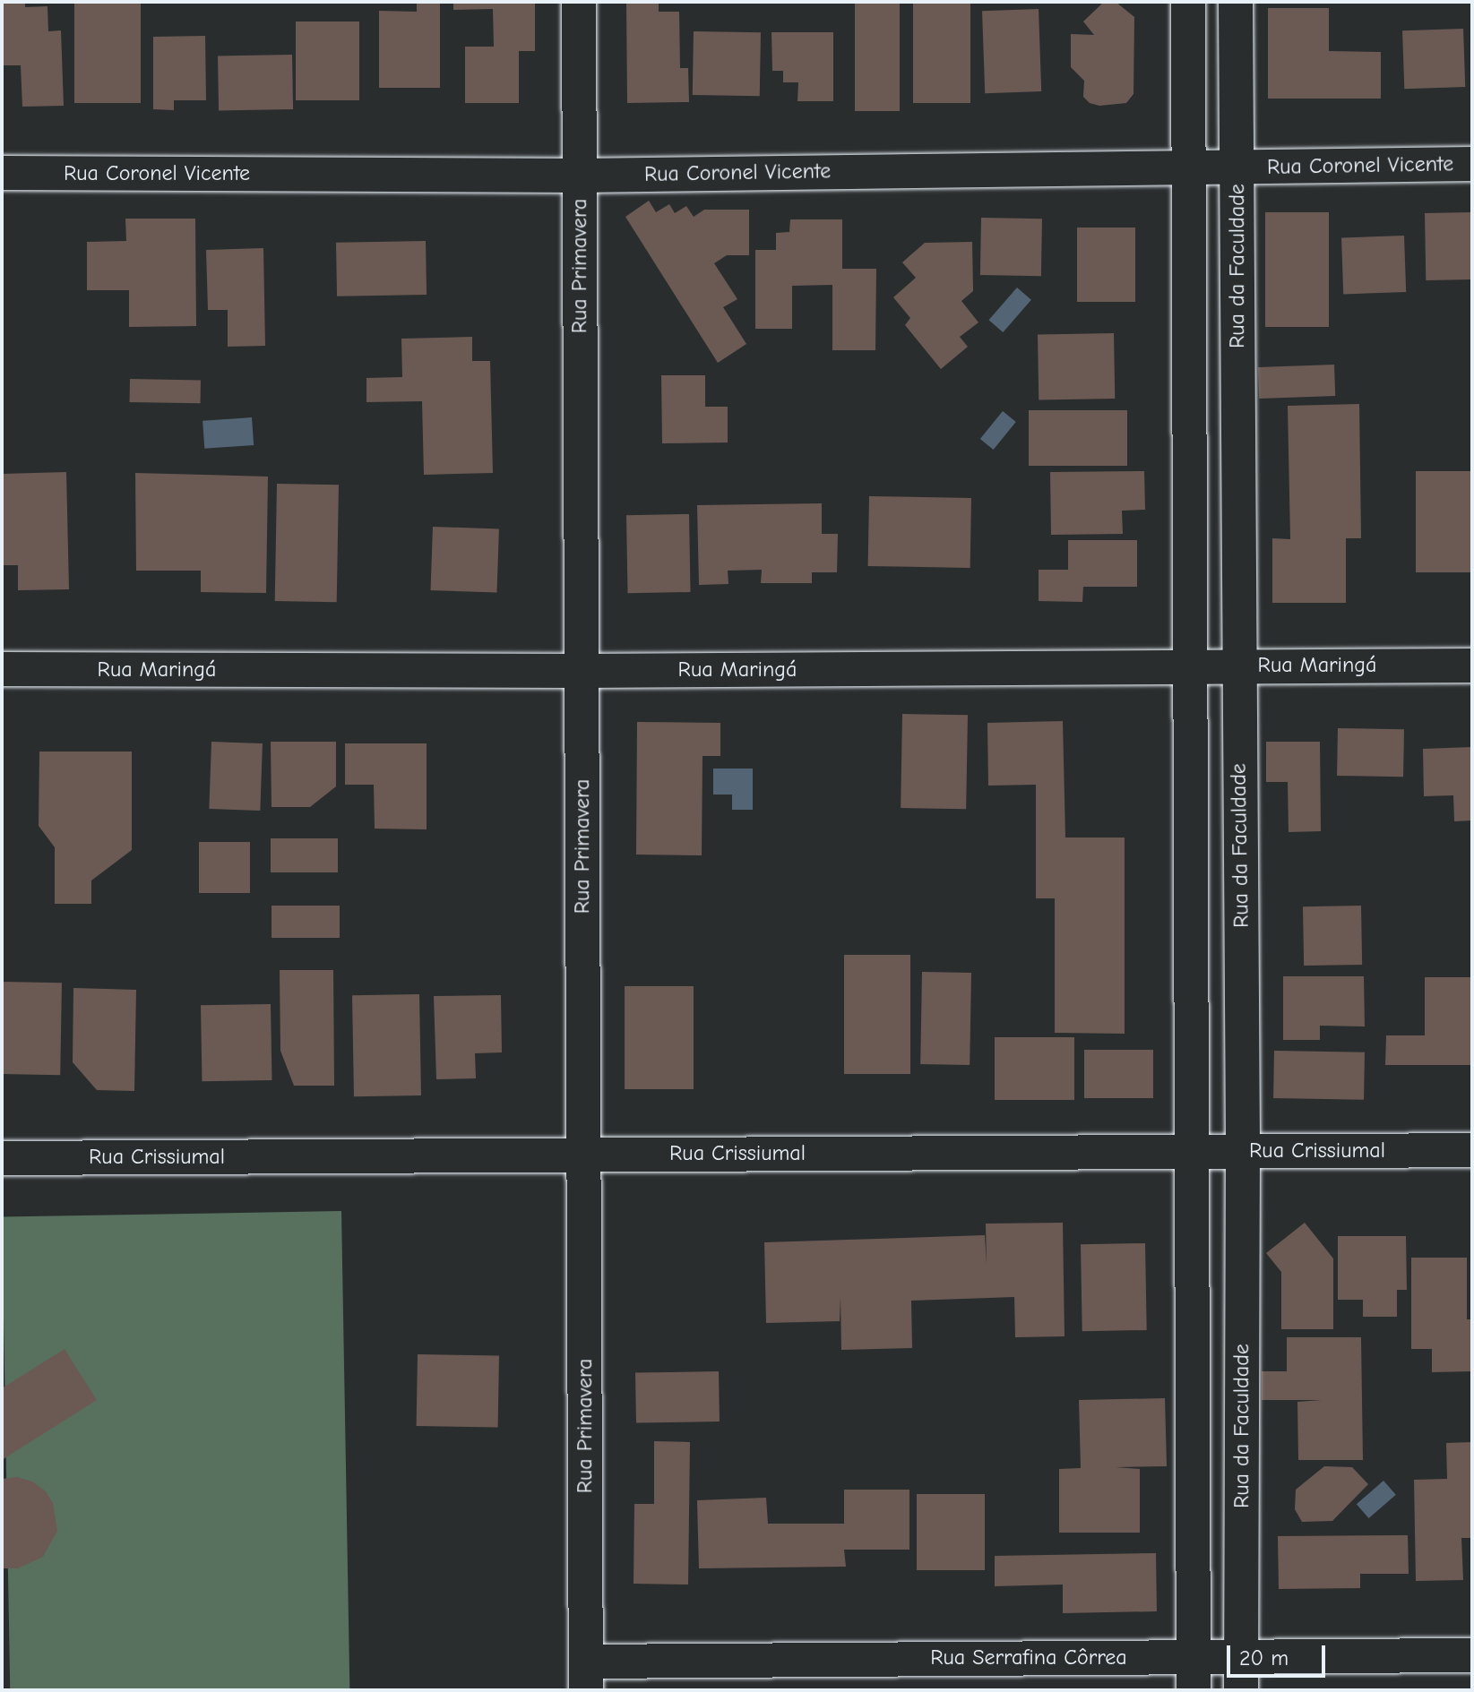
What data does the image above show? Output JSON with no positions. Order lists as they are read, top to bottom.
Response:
{
  "streets": {
    "street": [
      "Rua Coronel Vicente",
      "Rua Primavera",
      "Rua da Faculdade",
      "Rua Maringá",
      "Rua Crissiumal",
      "Rua Serrafina Côrrea"
    ]
  },
  "crossings": [
    ["Rua Coronel Vicente", "Rua Primavera"],
    ["Rua Coronel Vicente", "Rua da Faculdade"],
    ["Rua Primavera", "Rua Maringá"],
    ["Rua Primavera", "Rua Crissiumal"],
    ["Rua Primavera", "Rua Serrafina Côrrea"],
    ["Rua da Faculdade", "Rua Maringá"],
    ["Rua da Faculdade", "Rua Crissiumal"],
    ["Rua da Faculdade", "Rua Serrafina Côrrea"]
  ],
  "scale_bar": "20 m"
}
